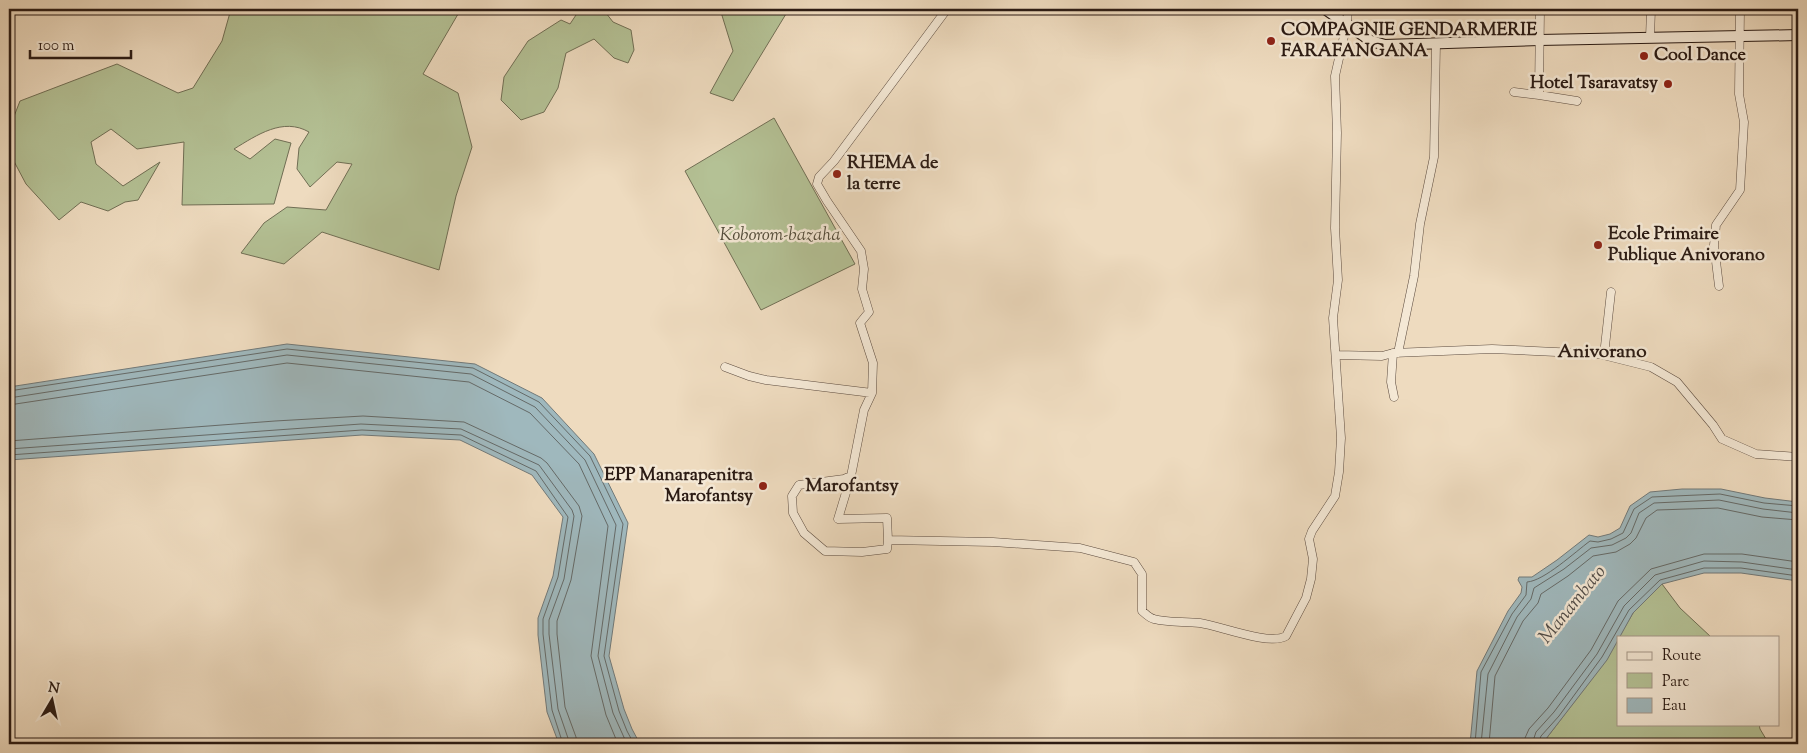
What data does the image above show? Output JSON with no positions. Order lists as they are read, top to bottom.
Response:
{
  "districts": ["Anivorano", "Marofantsy"],
  "water": ["Manambato"],
  "parks": ["Koborom-bazaha"],
  "places": [
    "COMPAGNIE GENDARMERIE FARAFANGANA",
    "Cool Dance",
    "Hotel Tsaravatsy",
    "RHEMA de la terre",
    "Ecole Primaire Publique Anivorano",
    "EPP Manarapenitra Marofantsy"
  ],
  "legend": ["Route", "Parc", "Eau"],
  "scale_bar": "100 m",
  "north": "top"
}
